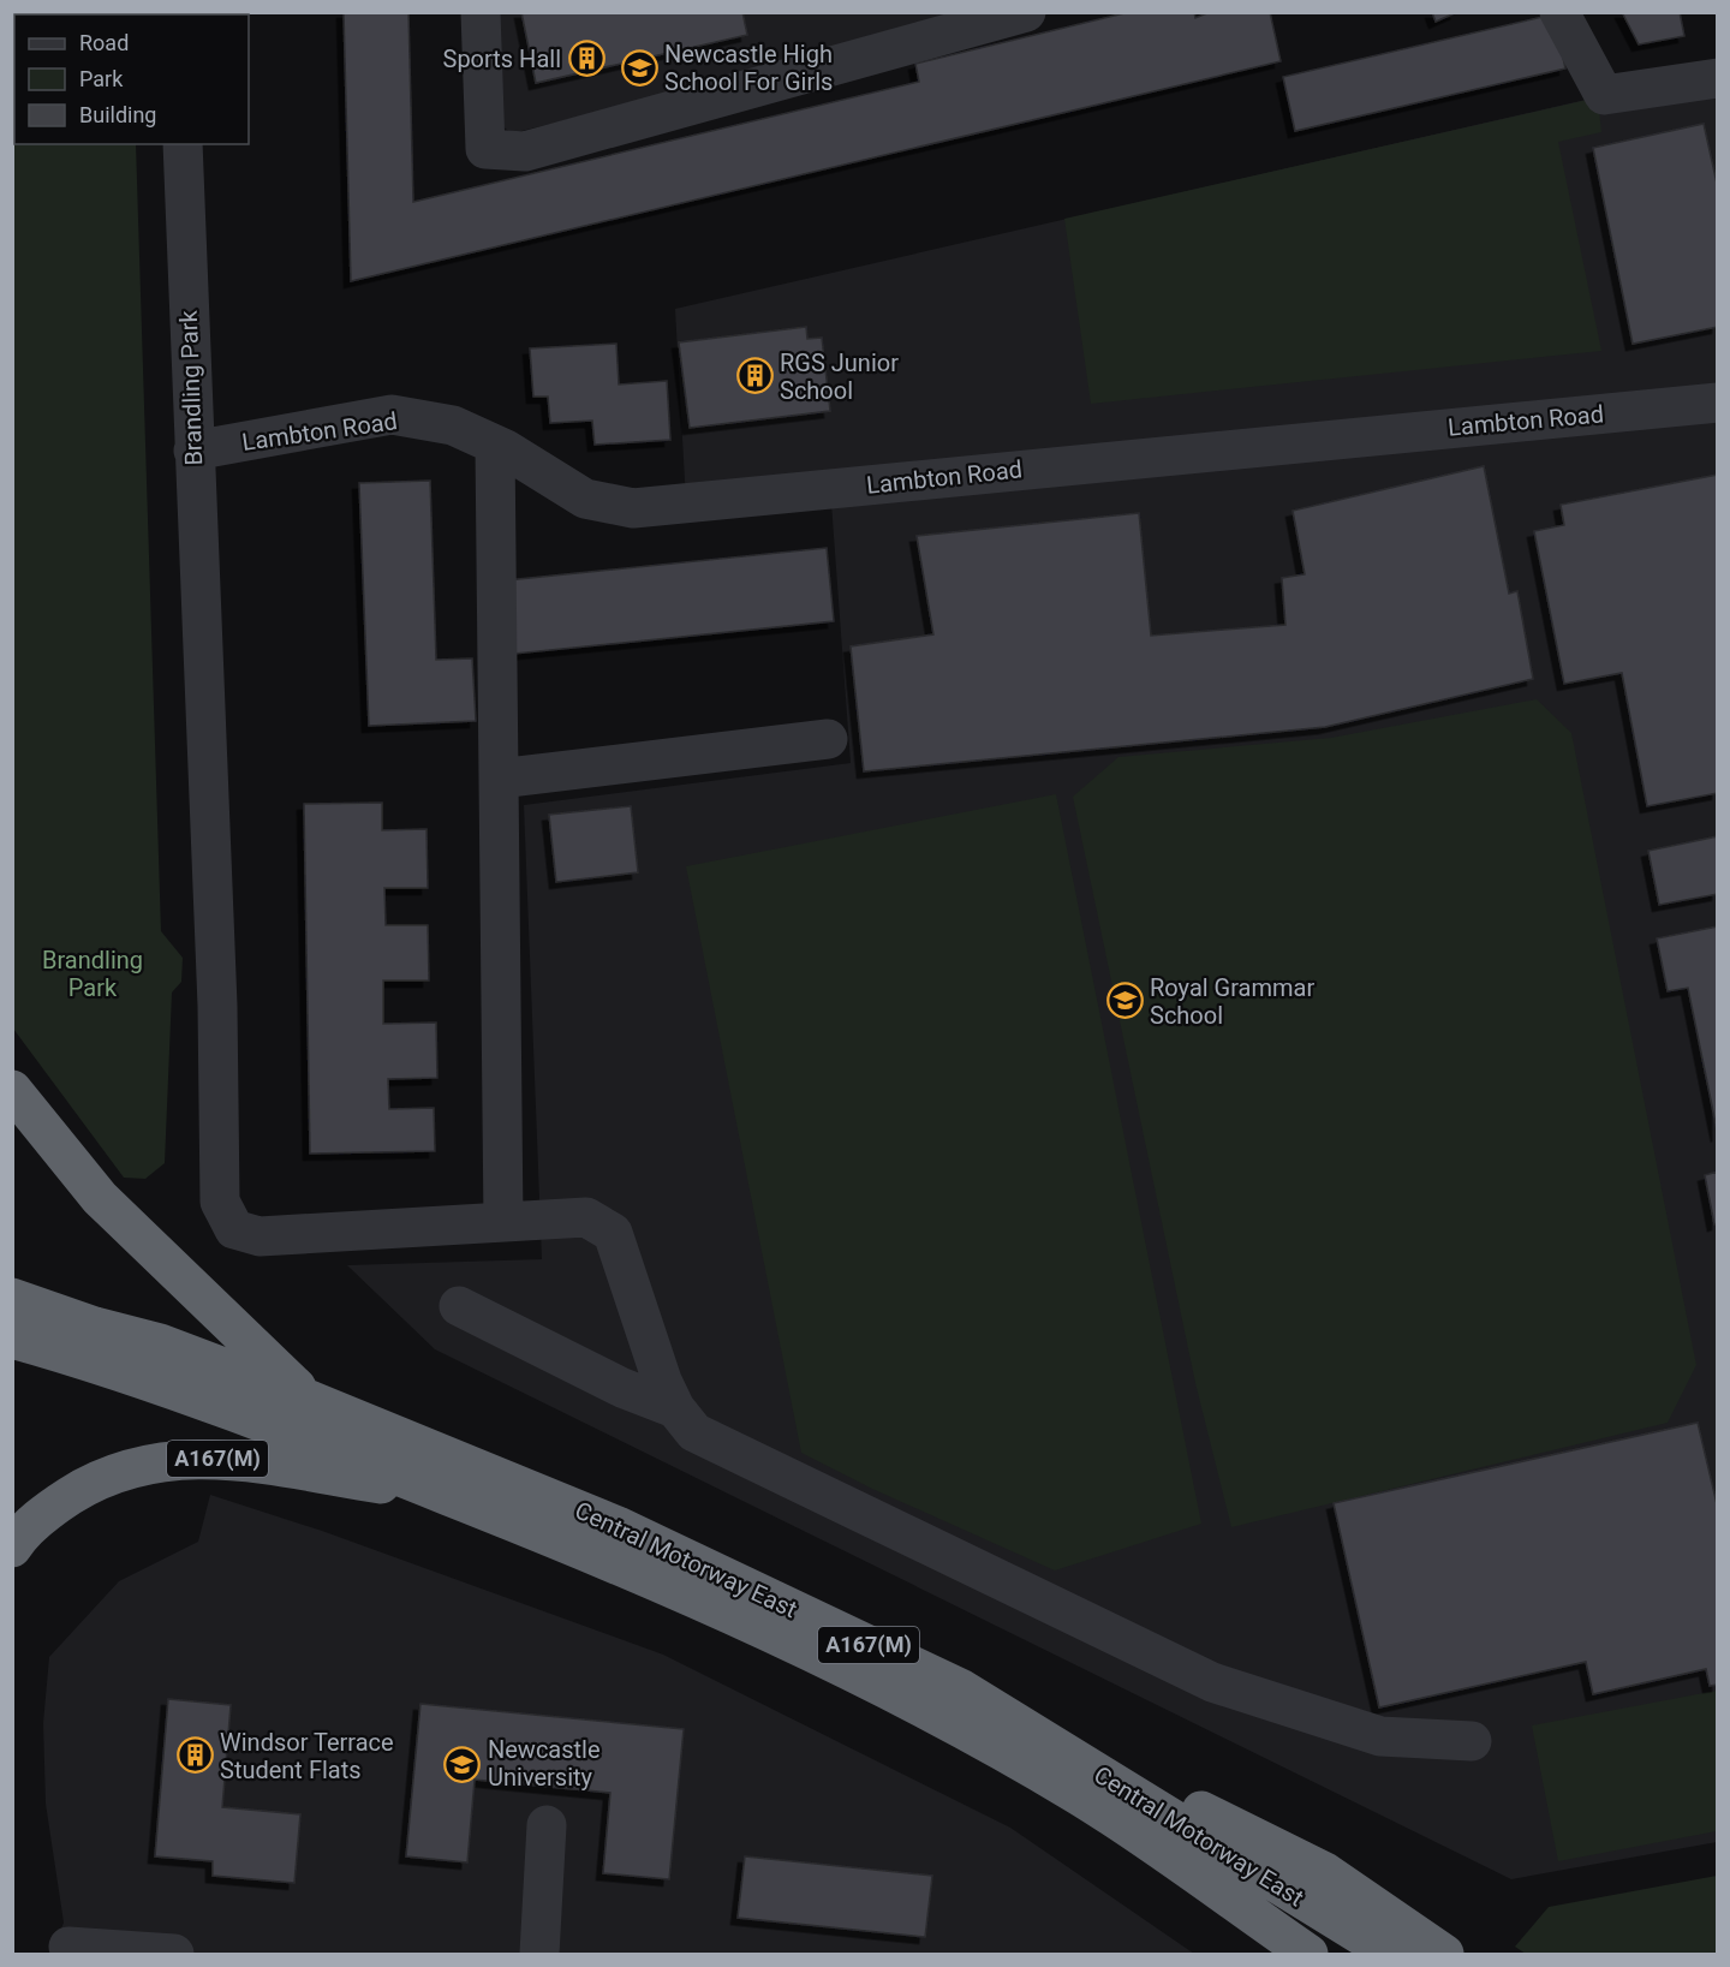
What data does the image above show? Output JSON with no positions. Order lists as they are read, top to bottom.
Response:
{
  "streets": {
    "highway": ["A167(M)", "Central Motorway East"],
    "street": ["Brandling Park", "Lambton Road"]
  },
  "crossings": [
    ["Brandling Park", "Lambton Road"],
    ["A167(M)", "Central Motorway East"]
  ],
  "parks": ["Brandling Park"],
  "places": {
    "building": ["Sports Hall", "RGS Junior School", "Windsor Terrace Student Flats"],
    "school or university": ["Newcastle High School For Girls", "Royal Grammar School", "Newcastle University"]
  },
  "legend": ["Road", "Park", "Building"]
}
